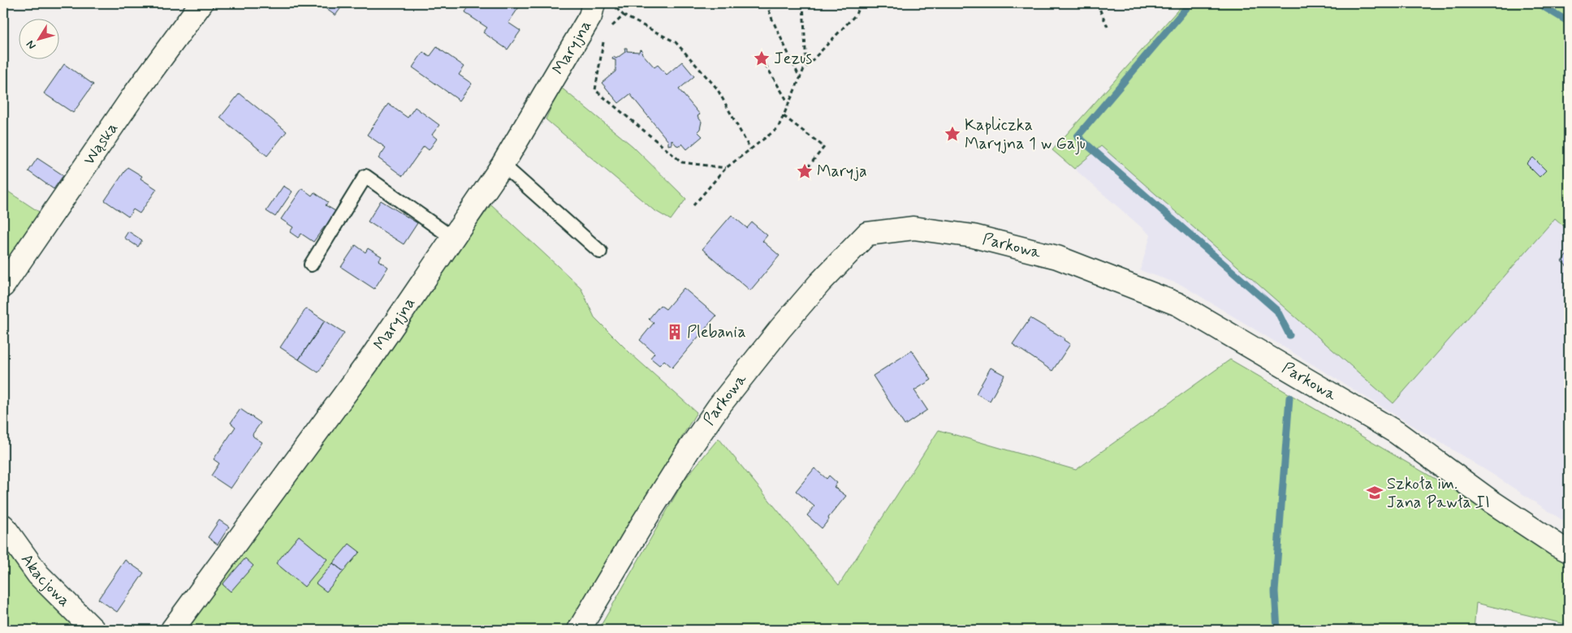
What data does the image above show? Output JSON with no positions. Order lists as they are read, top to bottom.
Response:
{
  "streets": {
    "street": [
      "Maryjna",
      "Wąska",
      "Parkowa",
      "Akacjowa"
    ]
  },
  "places": {
    "place": ["Jezus", "Kapliczka Maryjna 1 w Gaju", "Maryja"],
    "building": ["Plebania"],
    "school or university": ["Szkoła im. Jana Pawła II"]
  },
  "north": "bottom left"
}
